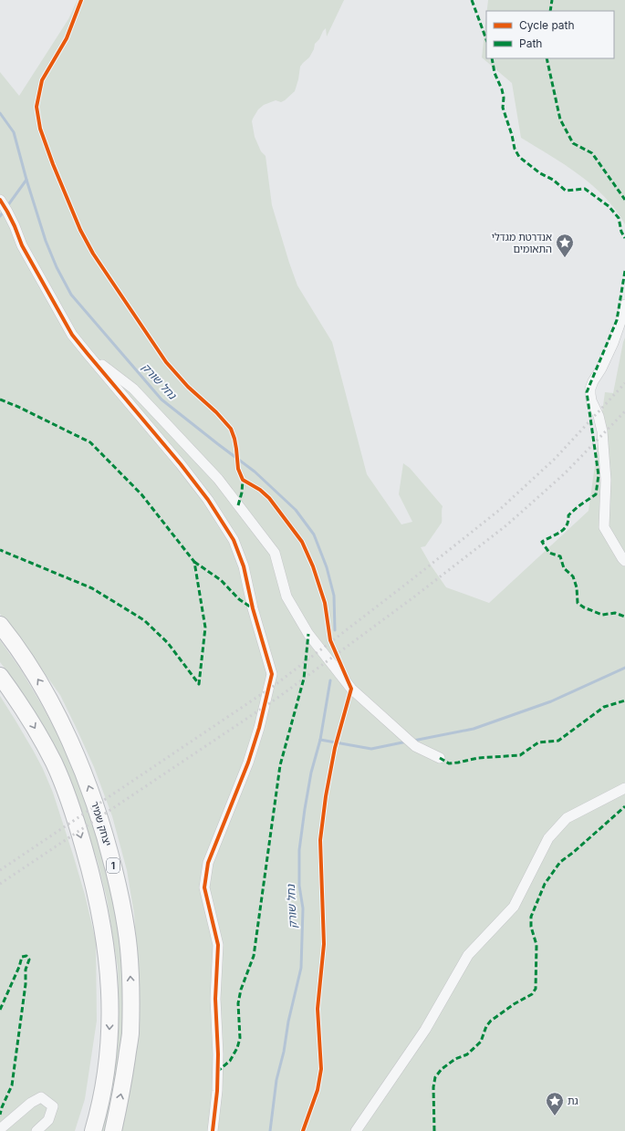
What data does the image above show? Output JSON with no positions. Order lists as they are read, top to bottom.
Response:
{
  "streets": {
    "highway": ["יצחק שמיר", "1"]
  },
  "water": ["נחל שורק"],
  "places": {
    "place": ["אנדרטת מגדלי התאומים", "גת"]
  },
  "legend": ["Cycle path", "Path"]
}
